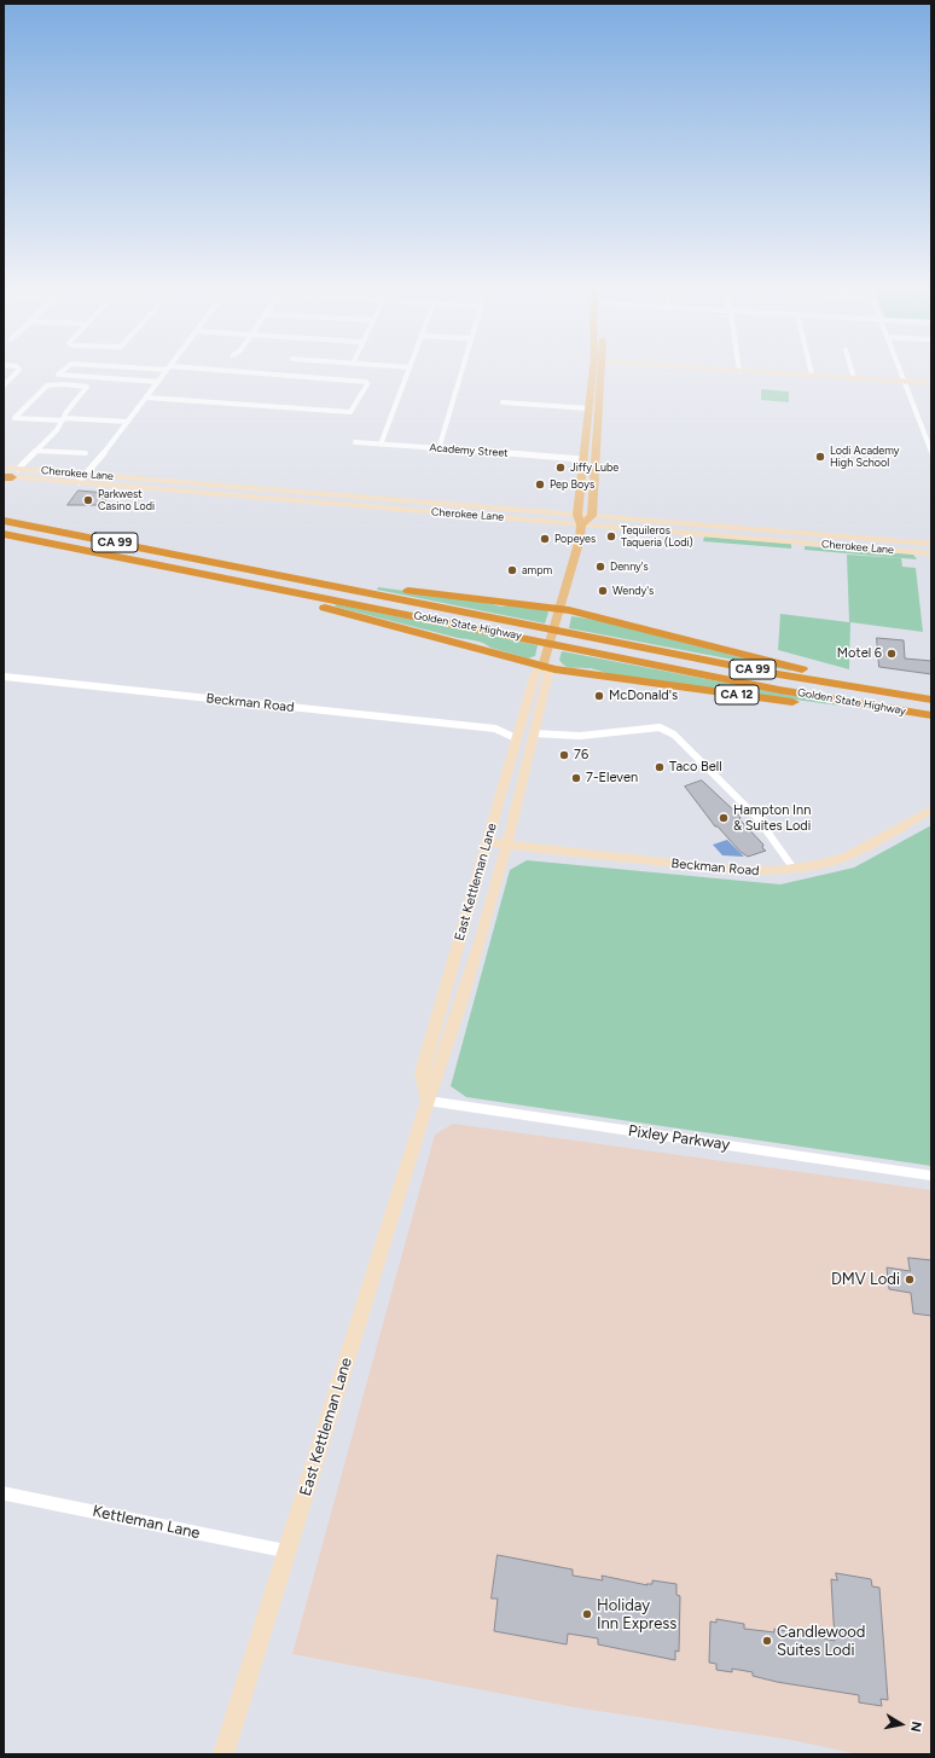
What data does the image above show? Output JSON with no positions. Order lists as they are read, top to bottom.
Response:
{
  "streets": {
    "highway": ["CA 99", "Golden State Highway", "CA 12"],
    "main road": ["East Kettleman Lane"],
    "street": [
      "Academy Street",
      "Cherokee Lane",
      "Beckman Road",
      "Pixley Parkway",
      "Kettleman Lane"
    ]
  },
  "crossings": [
    ["Academy Street", "East Kettleman Lane"],
    ["Cherokee Lane", "East Kettleman Lane"],
    ["CA 12", "East Kettleman Lane"],
    ["Beckman Road", "East Kettleman Lane"],
    ["East Kettleman Lane", "Pixley Parkway"],
    ["East Kettleman Lane", "Kettleman Lane"]
  ],
  "places": [
    "Lodi Academy High School",
    "Jiffy Lube",
    "Pep Boys",
    "Parkwest Casino Lodi",
    "Tequileros Taqueria (Lodi)",
    "Popeyes",
    "Denny's",
    "ampm",
    "Wendy's",
    "Motel 6",
    "McDonald's",
    "76",
    "Taco Bell",
    "7-Eleven",
    "Hampton Inn & Suites Lodi",
    "DMV Lodi",
    "Holiday Inn Express",
    "Candlewood Suites Lodi"
  ],
  "north": "right"
}
